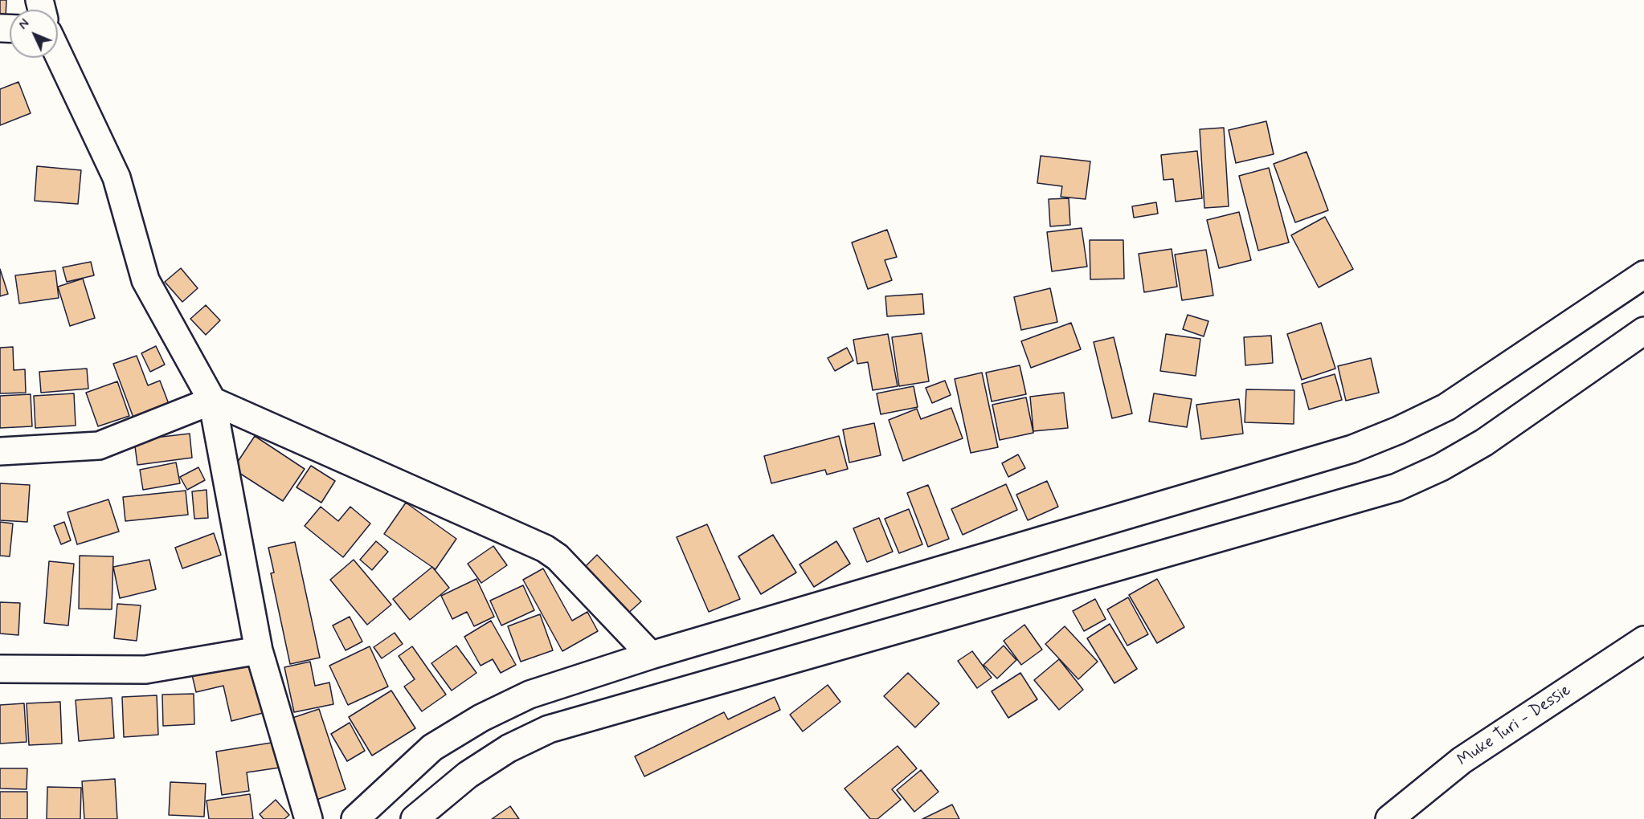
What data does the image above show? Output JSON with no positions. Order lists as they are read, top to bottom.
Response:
{
  "streets": {
    "street": ["Muke Turi - Dessie"]
  },
  "north": "top left"
}
